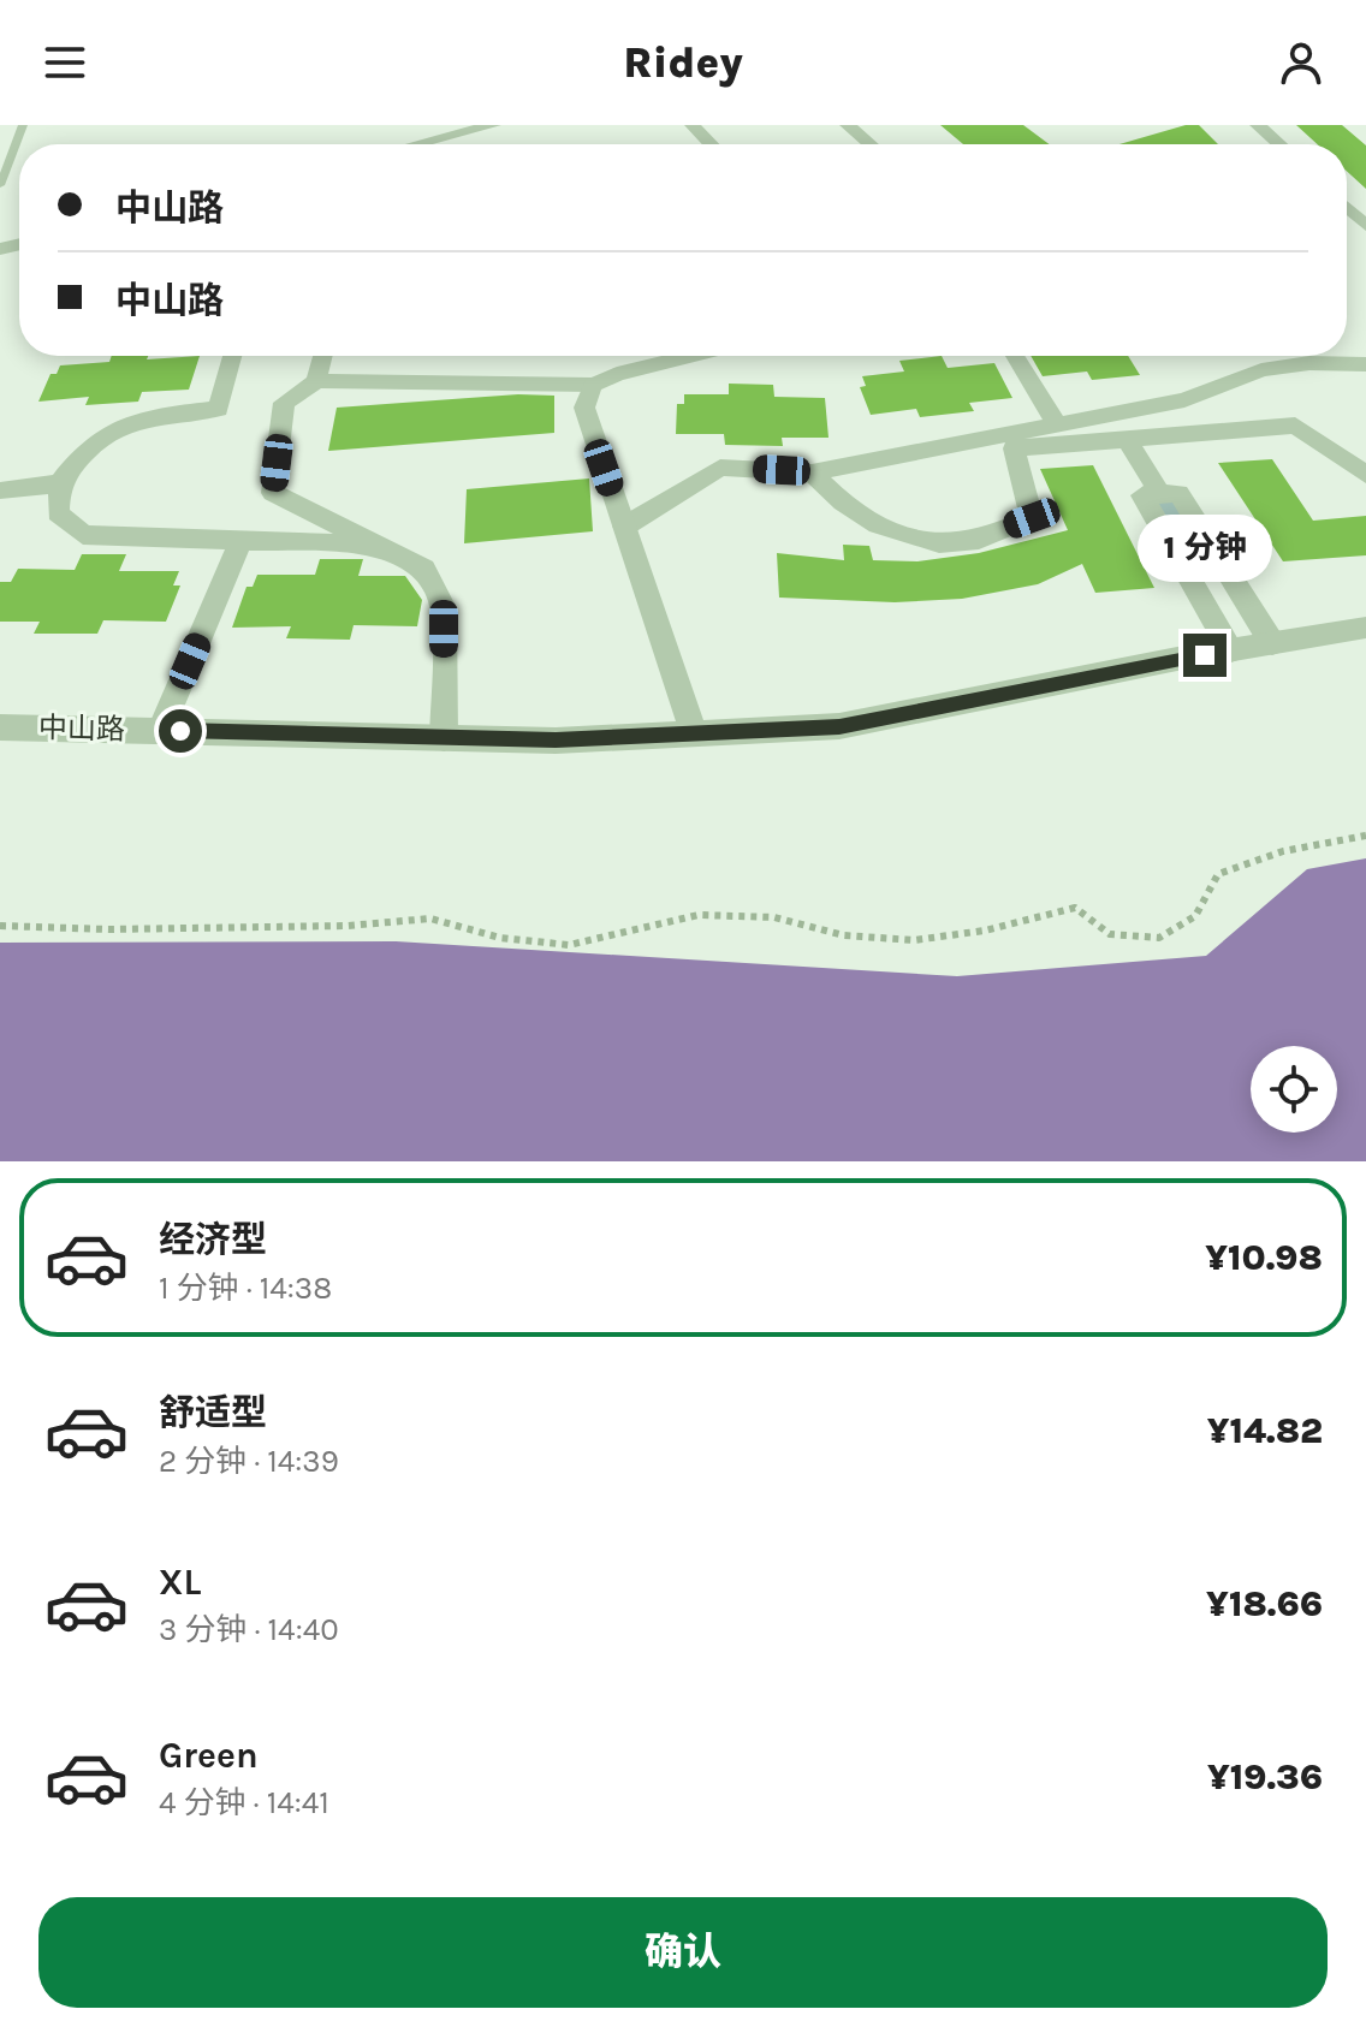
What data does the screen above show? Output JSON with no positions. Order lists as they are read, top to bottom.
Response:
{
  "streets": {
    "street": ["中山路"]
  },
  "page": {
    "header": "Ridey",
    "banner": ["中山路", "中山路"],
    "bubble": "1 分钟",
    "list": [
      {
        "name": "经济型",
        "note": "1 分钟 · 14:38",
        "value": "¥10.98"
      },
      {
        "name": "舒适型",
        "note": "2 分钟 · 14:39",
        "value": "¥14.82"
      },
      {
        "name": "XL",
        "note": "3 分钟 · 14:40",
        "value": "¥18.66"
      },
      {
        "name": "Green",
        "note": "4 分钟 · 14:41",
        "value": "¥19.36"
      }
    ],
    "buttons": "确认"
  }
}
